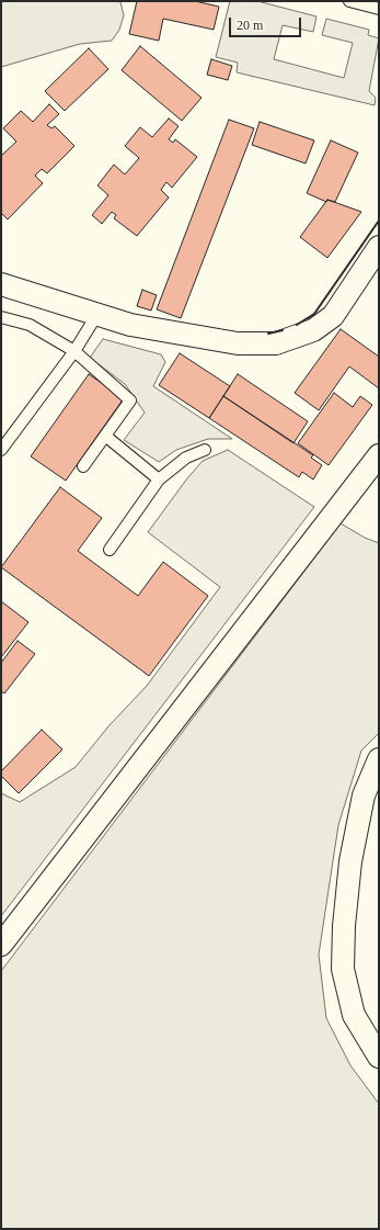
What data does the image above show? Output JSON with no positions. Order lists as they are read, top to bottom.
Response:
{
  "scale_bar": "20 m"
}
